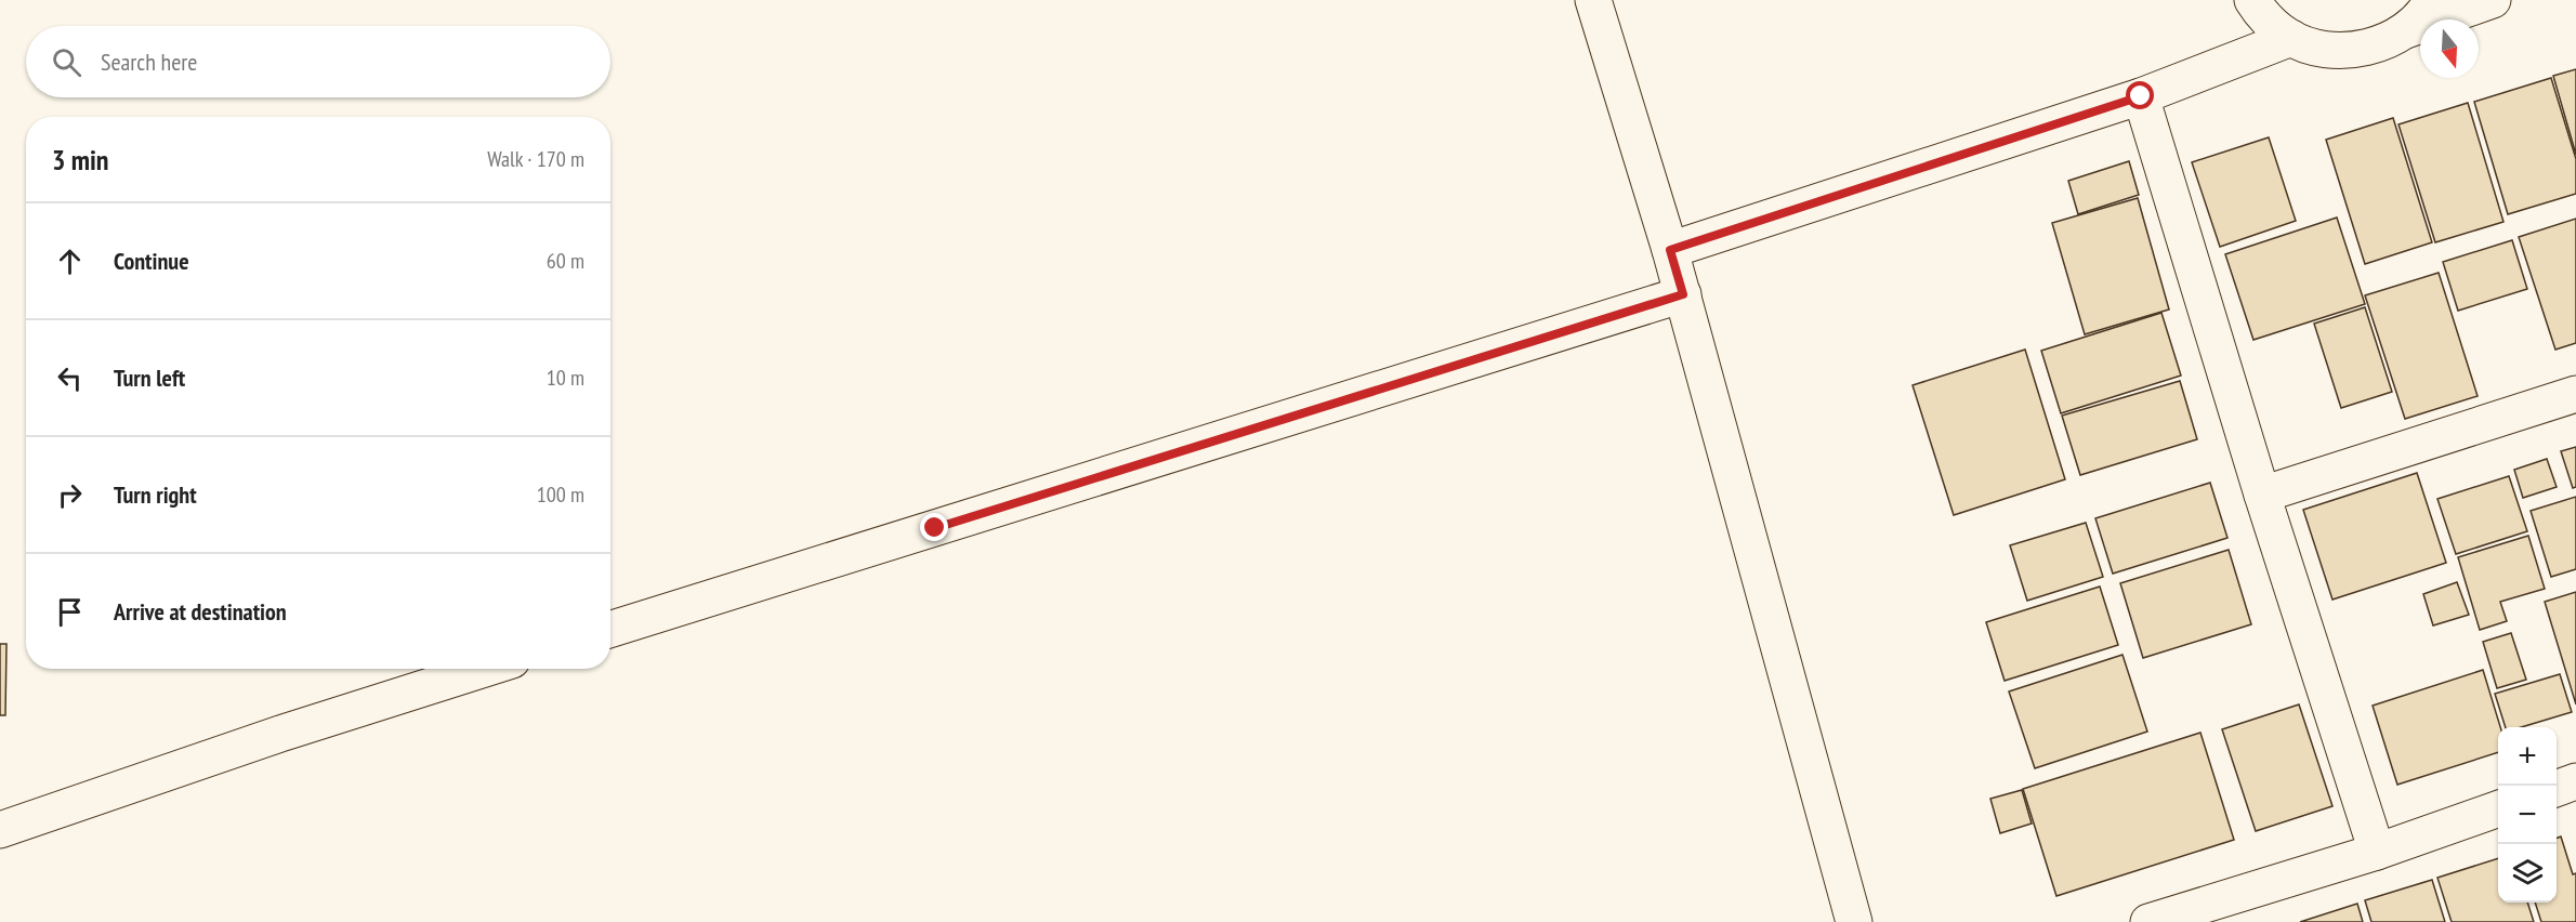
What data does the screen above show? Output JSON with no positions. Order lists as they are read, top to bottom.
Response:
{
  "north": "bottom",
  "page": {
    "search": "Search here",
    "heading": ["3 min", "Walk · 170 m"],
    "list": [
      ["Continue", "60 m"],
      ["Turn left", "10 m"],
      ["Turn right", "100 m"],
      "Arrive at destination"
    ],
    "map_buttons": ["+", "−"]
  }
}
